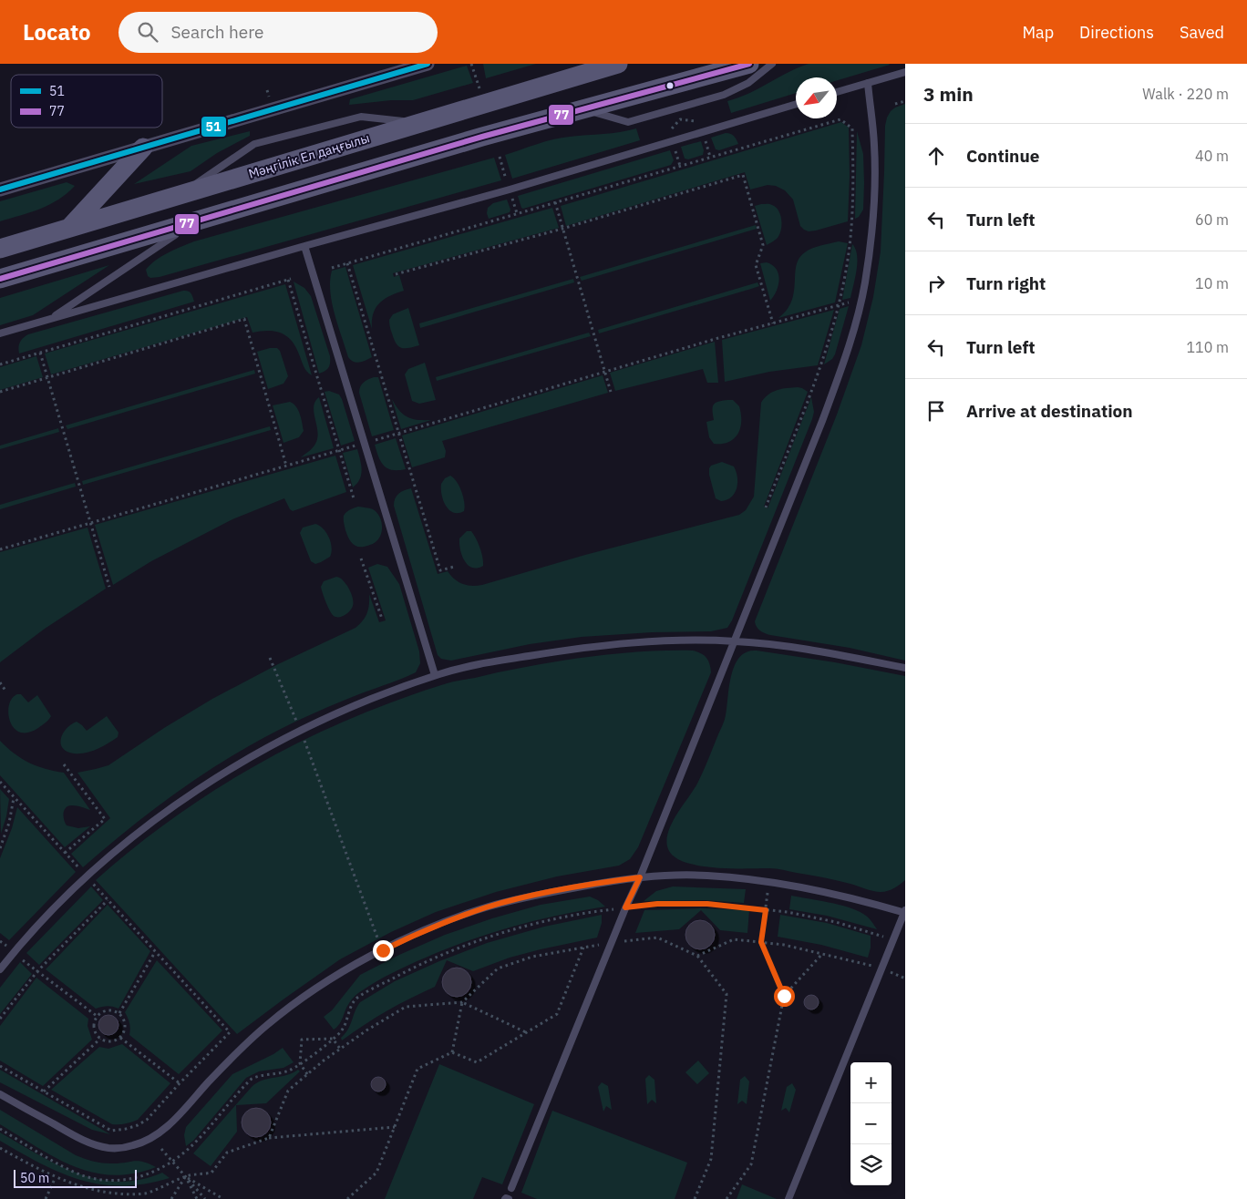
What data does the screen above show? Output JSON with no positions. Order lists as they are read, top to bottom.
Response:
{
  "streets": {
    "main road": ["Мәңгілік Ел даңғылы"]
  },
  "lines": ["transit line 51", "transit line 77"],
  "legend": ["51", "77"],
  "scale_bar": "50 m",
  "north": "bottom left",
  "page": {
    "header": "Locato",
    "search": "Search here",
    "nav": ["Map", "Directions", "Saved"],
    "heading": ["3 min", "Walk · 220 m"],
    "list": [
      ["Continue", "40 m"],
      ["Turn left", "60 m"],
      ["Turn right", "10 m"],
      ["Turn left", "110 m"],
      "Arrive at destination"
    ],
    "map_buttons": ["+", "−"],
    "scale": "50 m"
  }
}
